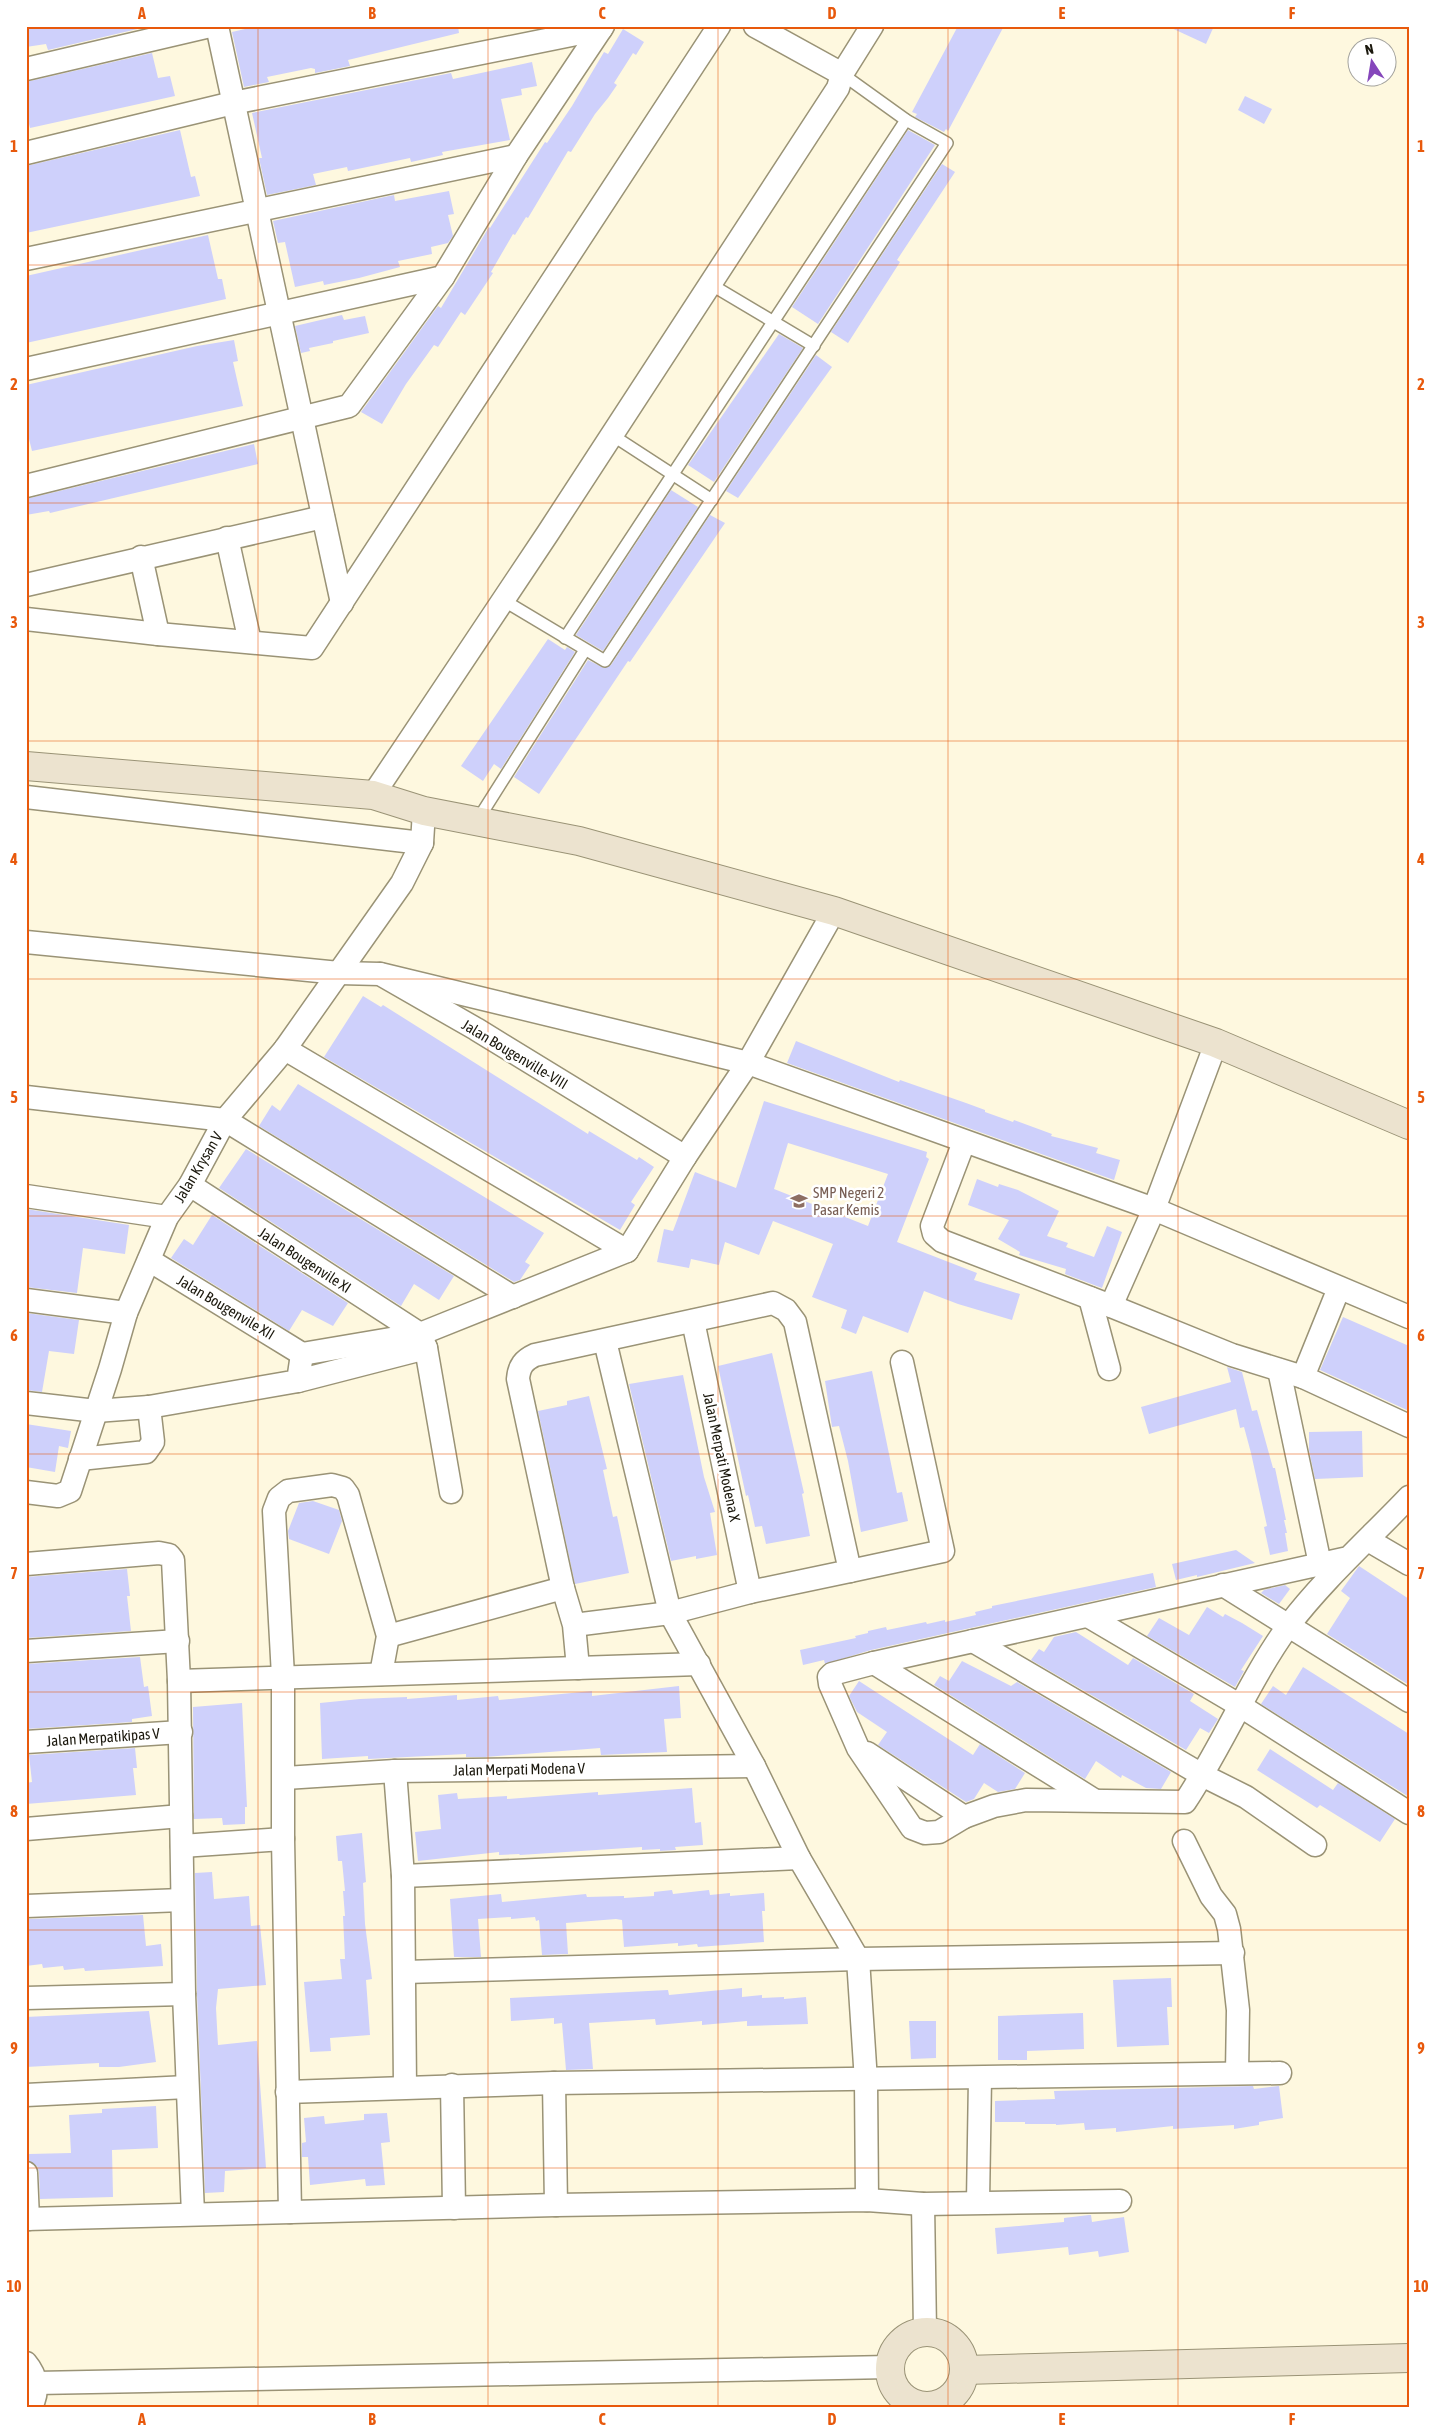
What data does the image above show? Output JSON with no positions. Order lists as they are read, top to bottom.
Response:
{
  "streets": {
    "street": [
      "Jalan Bougenville-VIII",
      "Jalan Krysan V",
      "Jalan Bougenvile XI",
      "Jalan Bougenvile XII",
      "Jalan Merpati Modena X",
      "Jalan Merpatikipas V",
      "Jalan Merpati Modena V"
    ]
  },
  "crossings": [
    ["Jalan Bougenville-VIII", "Jalan Krysan V"],
    ["Jalan Krysan V", "Jalan Bougenvile XI"],
    ["Jalan Krysan V", "Jalan Bougenvile XII"]
  ],
  "places": {
    "school or university": ["SMP Negeri 2 Pasar Kemis"]
  },
  "north": "top",
  "grid": {
    "columns": [
      "A",
      "B",
      "C",
      "D",
      "E",
      "F"
    ],
    "rows": [
      "1",
      "2",
      "3",
      "4",
      "5",
      "6",
      "7",
      "8",
      "9",
      "10"
    ]
  }
}
